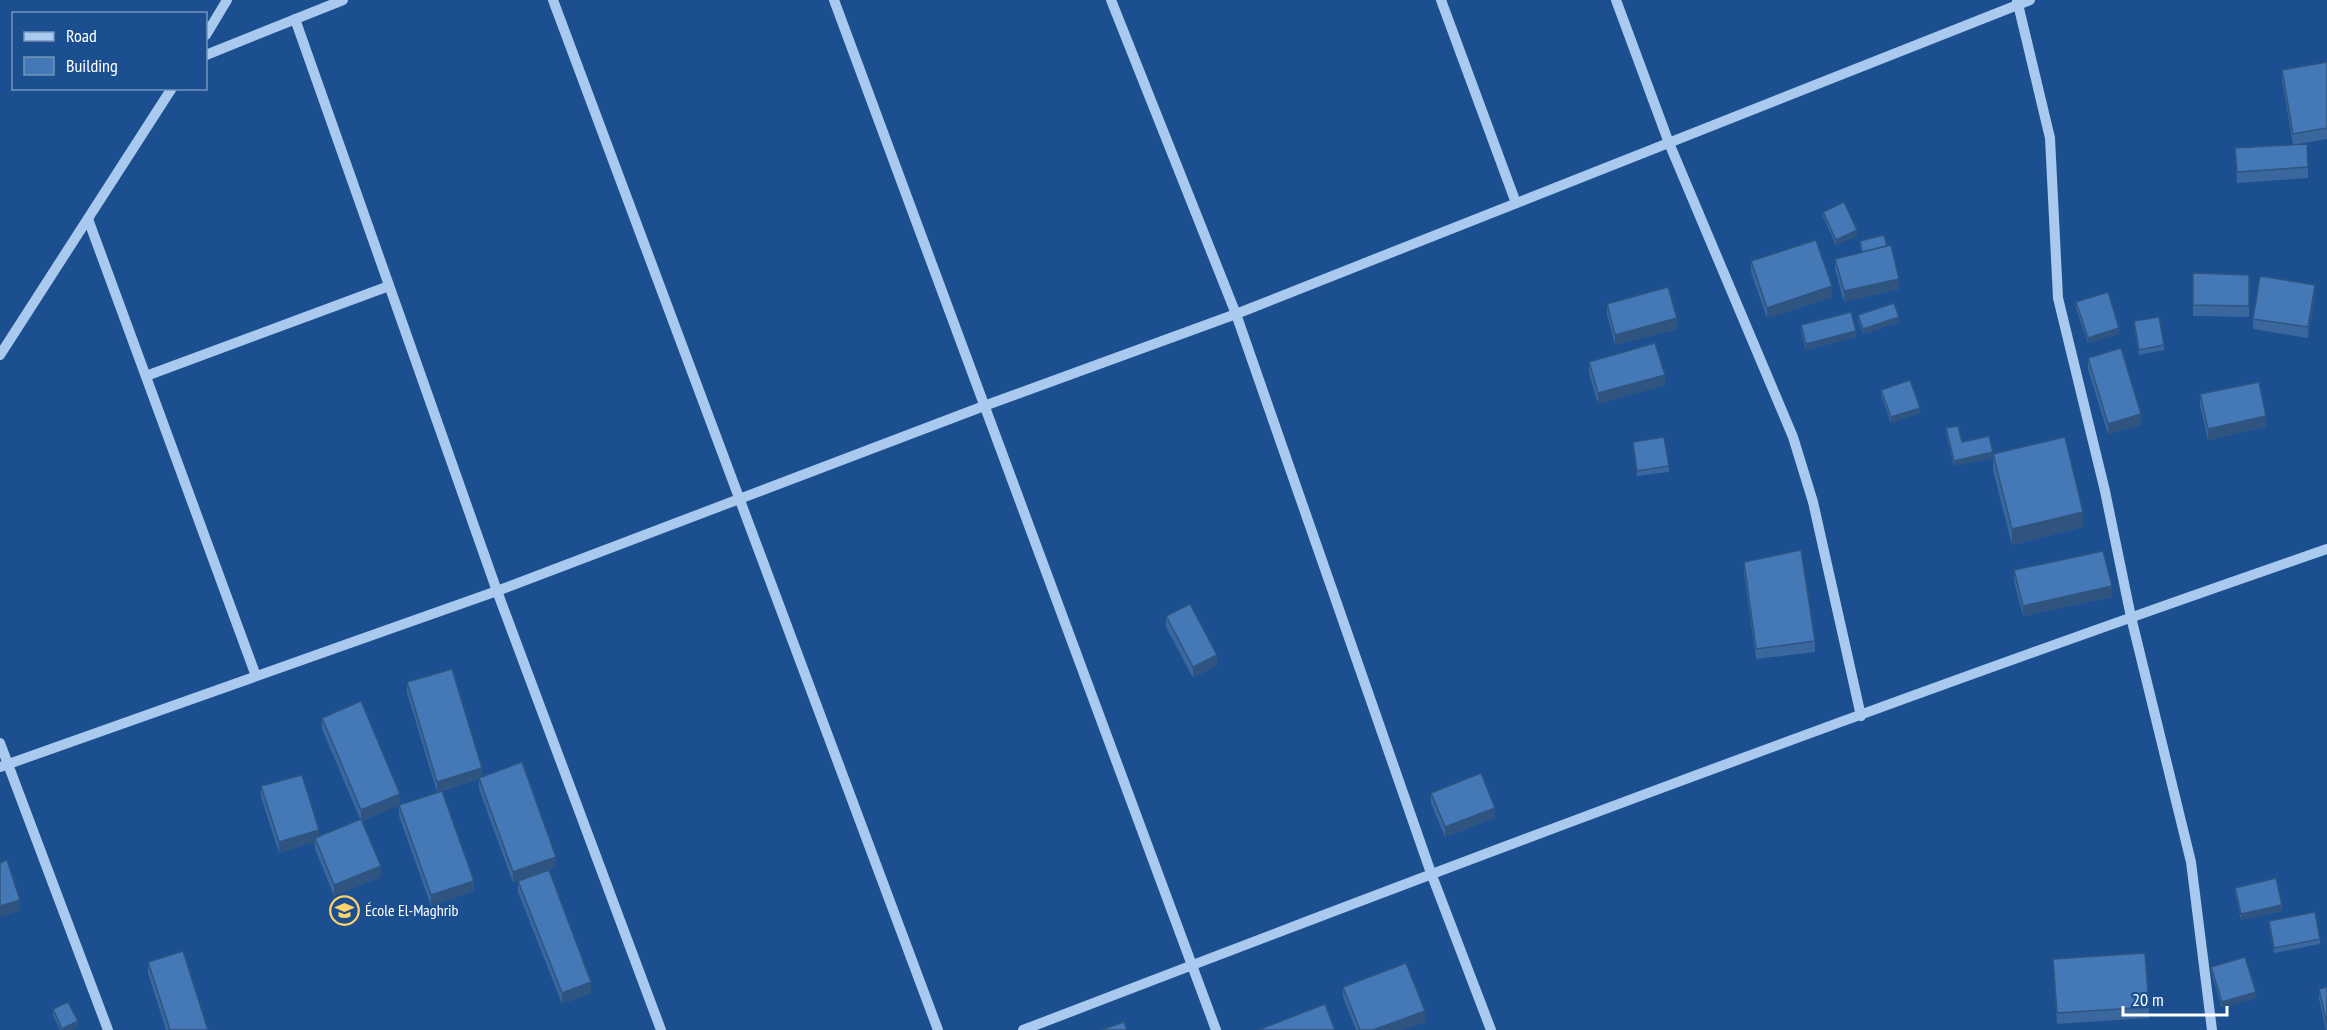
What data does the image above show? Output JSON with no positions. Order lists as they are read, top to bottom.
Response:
{
  "places": {
    "school or university": ["École El-Maghrib"]
  },
  "legend": ["Road", "Building"],
  "scale_bar": "20 m"
}
